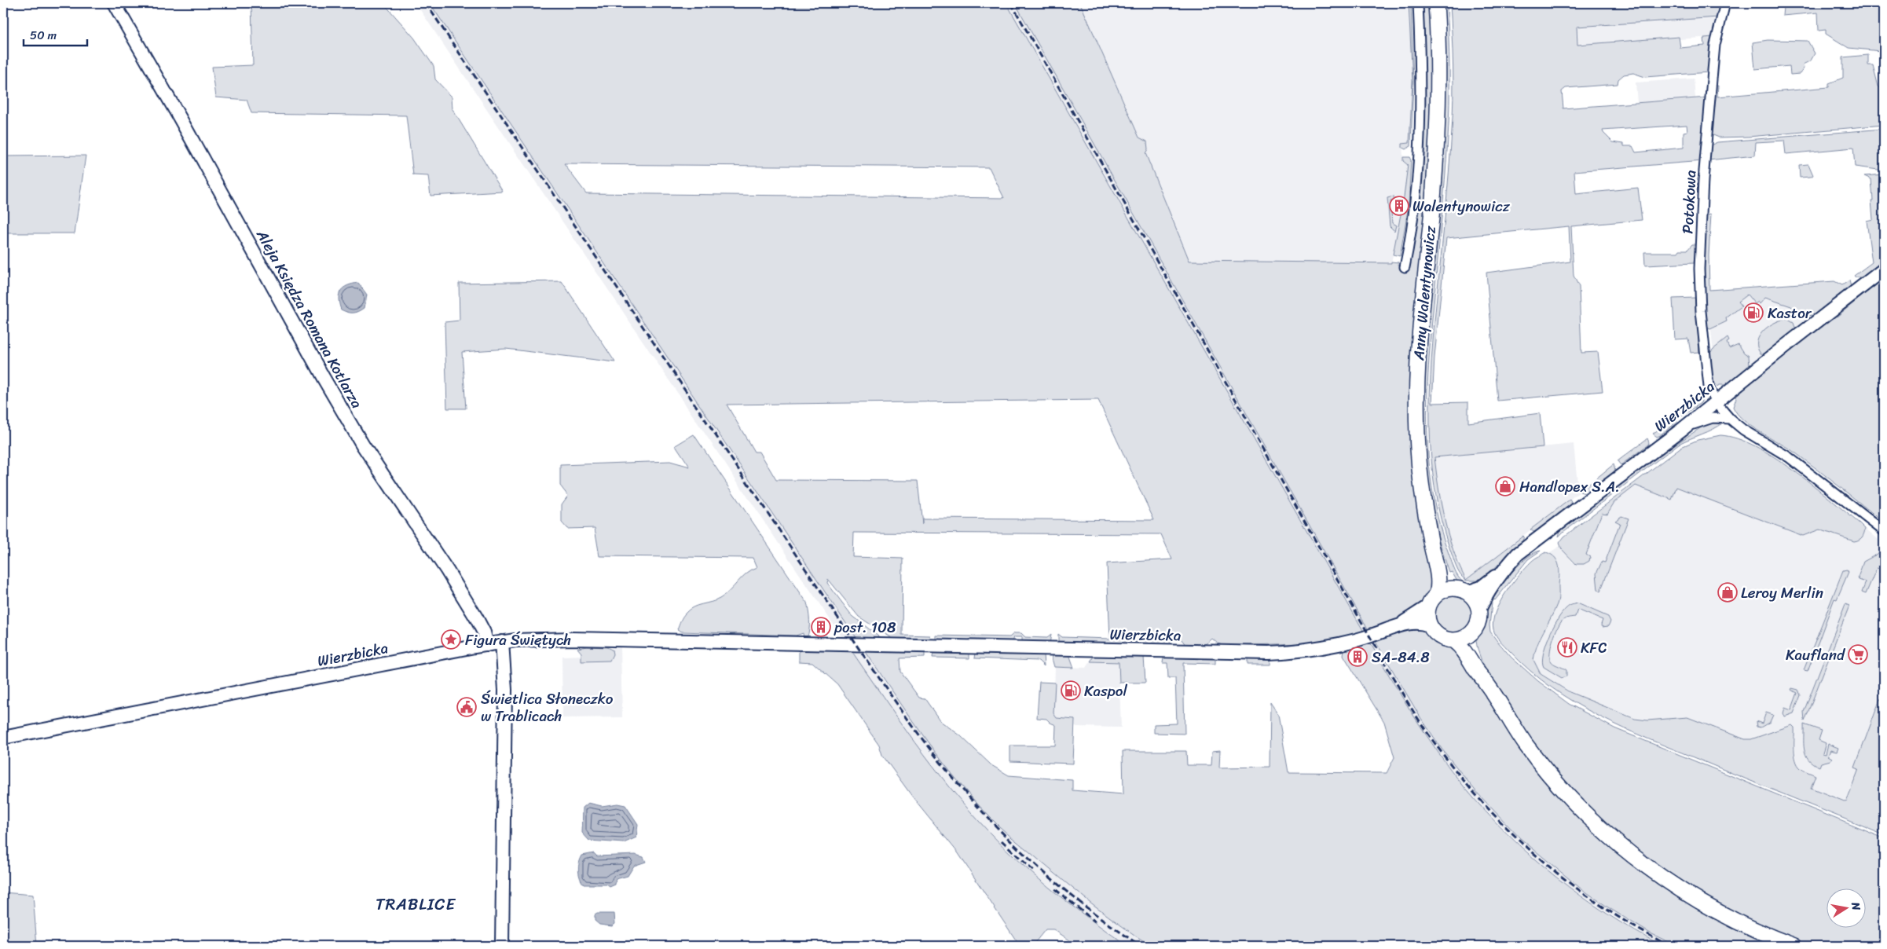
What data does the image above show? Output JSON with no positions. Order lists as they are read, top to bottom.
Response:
{
  "streets": {
    "main road": ["Anny Walentynowicz"],
    "street": ["Potokowa", "Aleja Księdza Romana Kotlarza", "Wierzbicka"]
  },
  "crossings": [
    ["Potokowa", "Wierzbicka"],
    ["Anny Walentynowicz", "Wierzbicka"],
    ["Aleja Księdza Romana Kotlarza", "Wierzbicka"]
  ],
  "districts": ["TRABLICE"],
  "places": {
    "building": ["Walentynowicz", "post. 108", "SA-84.8"],
    "fuel station": ["Kastor", "Kaspol"],
    "shop": ["Handlopex S.A.", "Leroy Merlin"],
    "place": ["Figura Świętych"],
    "restaurant": ["KFC"],
    "supermarket": ["Kaufland"],
    "public building": ["Świetlica Słoneczko w Trablicach"]
  },
  "scale_bar": "50 m",
  "north": "right"
}
